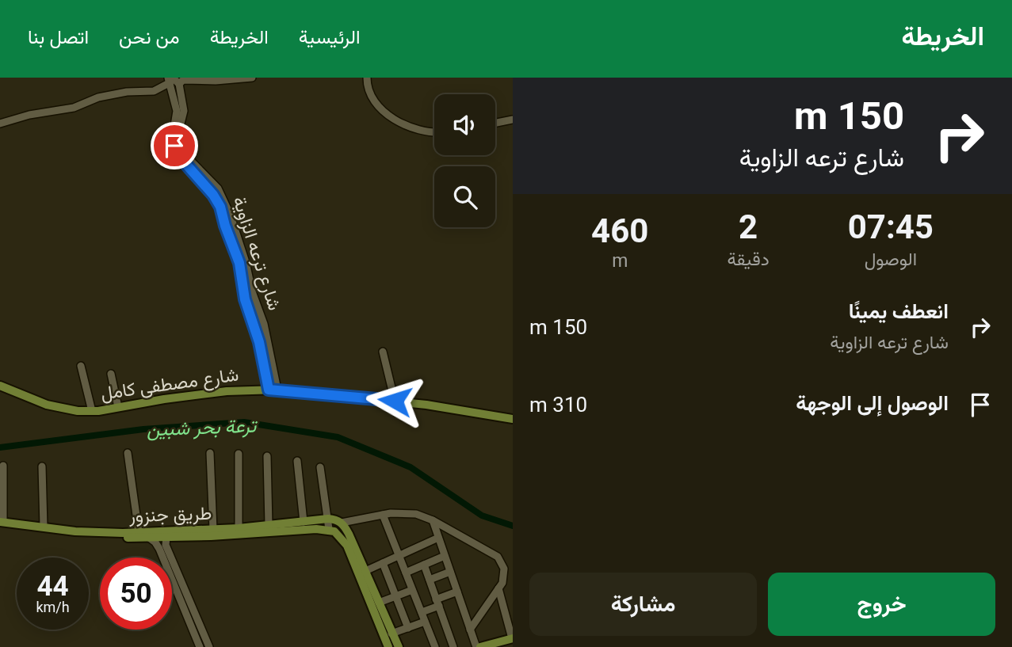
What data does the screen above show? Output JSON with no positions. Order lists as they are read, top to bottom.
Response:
{
  "streets": {
    "main road": ["شارع مصطفى كامل", "طريق جنزور"],
    "street": ["شارع ترعه الزاوية"]
  },
  "crossings": [
    ["شارع ترعه الزاوية", "شارع مصطفى كامل"]
  ],
  "water": ["ترعة بحر شبين"],
  "page": {
    "header": "الخريطة",
    "nav": [
      "الرئيسية",
      "الخريطة",
      "من نحن",
      "اتصل بنا"
    ],
    "turn": ["150 m", "شارع ترعه الزاوية"],
    "eta": [
      "07:45",
      "الوصول",
      "2",
      "دقيقة",
      "460",
      "m"
    ],
    "list": [
      {
        "name": "انعطف يمينًا",
        "note": "شارع ترعه الزاوية",
        "value": "150 m"
      },
      {
        "name": "الوصول إلى الوجهة",
        "value": "310 m"
      }
    ],
    "speed": "44 km/h",
    "limit": "50",
    "buttons": ["خروج", "مشاركة"]
  }
}
